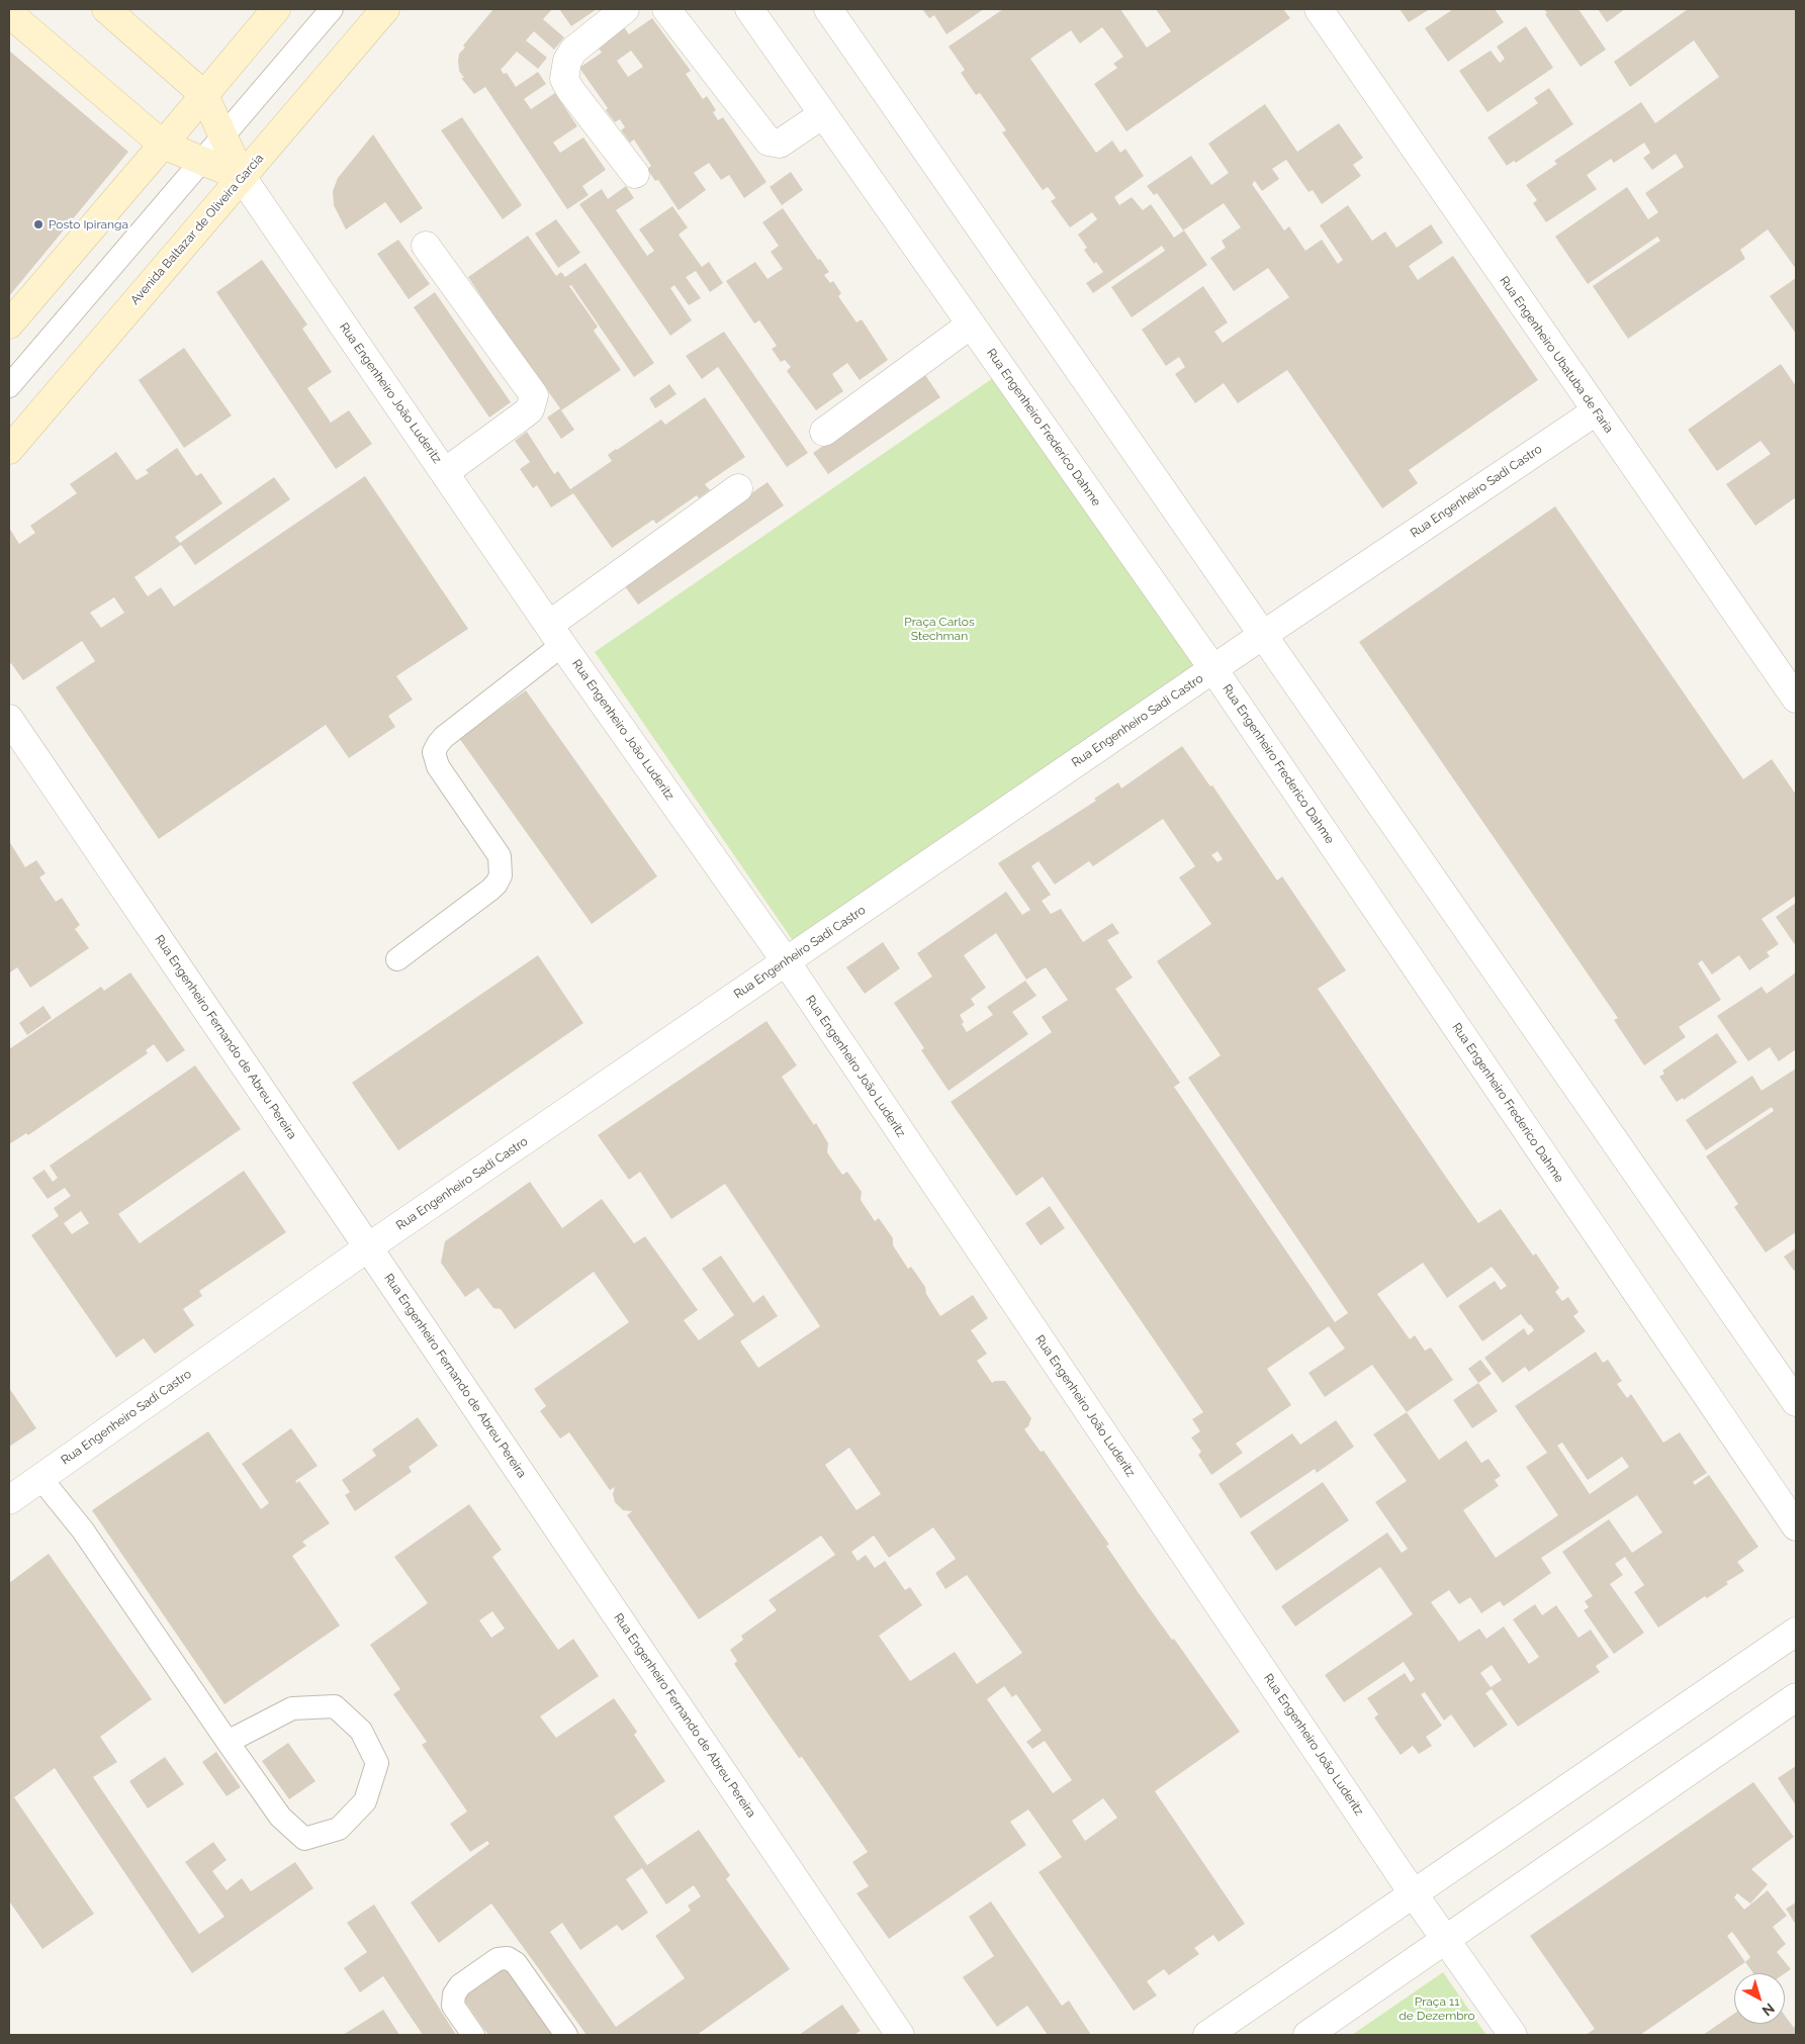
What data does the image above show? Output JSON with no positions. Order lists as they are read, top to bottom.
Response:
{
  "streets": {
    "main road": ["Avenida Baltazar de Oliveira Garcia", "Rua Engenheiro João Luderitz"],
    "street": [
      "Rua Engenheiro Ubatuba de Faria",
      "Rua Engenheiro Frederico Dahme",
      "Rua Engenheiro Sadi Castro",
      "Rua Engenheiro Fernando de Abreu Pereira"
    ]
  },
  "crossings": [
    ["Avenida Baltazar de Oliveira Garcia", "Rua Engenheiro João Luderitz"],
    ["Rua Engenheiro Ubatuba de Faria", "Rua Engenheiro Sadi Castro"],
    ["Rua Engenheiro João Luderitz", "Rua Engenheiro Sadi Castro"],
    ["Rua Engenheiro Frederico Dahme", "Rua Engenheiro Sadi Castro"],
    ["Rua Engenheiro Sadi Castro", "Rua Engenheiro Fernando de Abreu Pereira"]
  ],
  "parks": ["Praça Carlos Stechman", "Praça 11 de Dezembro"],
  "places": ["Posto Ipiranga"],
  "north": "bottom right"
}
